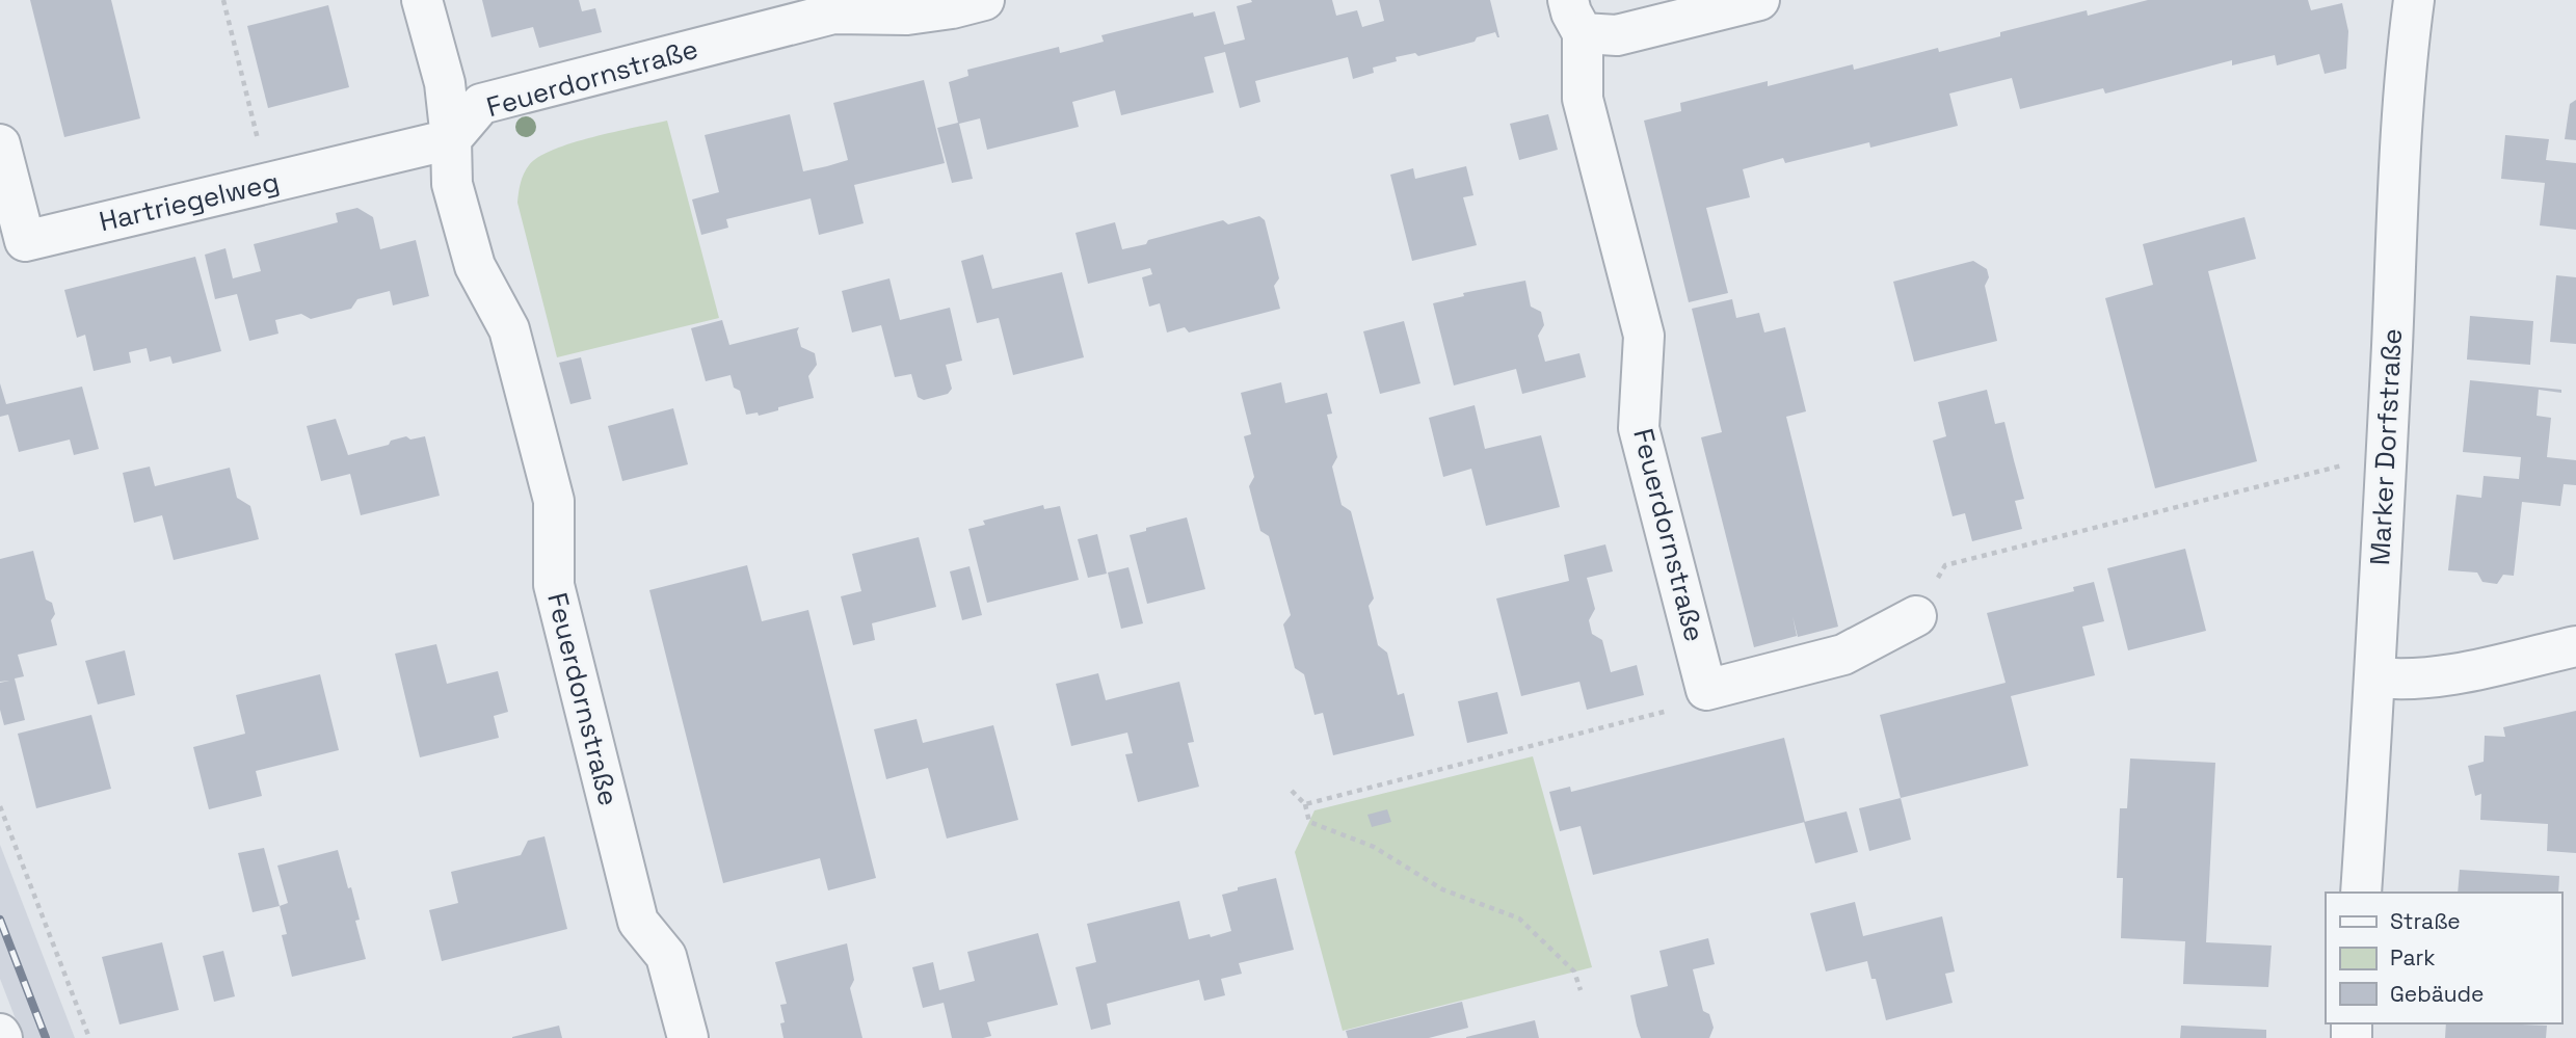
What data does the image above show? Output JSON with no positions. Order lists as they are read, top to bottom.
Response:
{
  "streets": {
    "street": ["Feuerdornstraße", "Hartriegelweg", "Marker Dorfstraße"]
  },
  "crossings": [
    ["Feuerdornstraße", "Hartriegelweg"]
  ],
  "legend": ["Straße", "Park", "Gebäude"]
}
